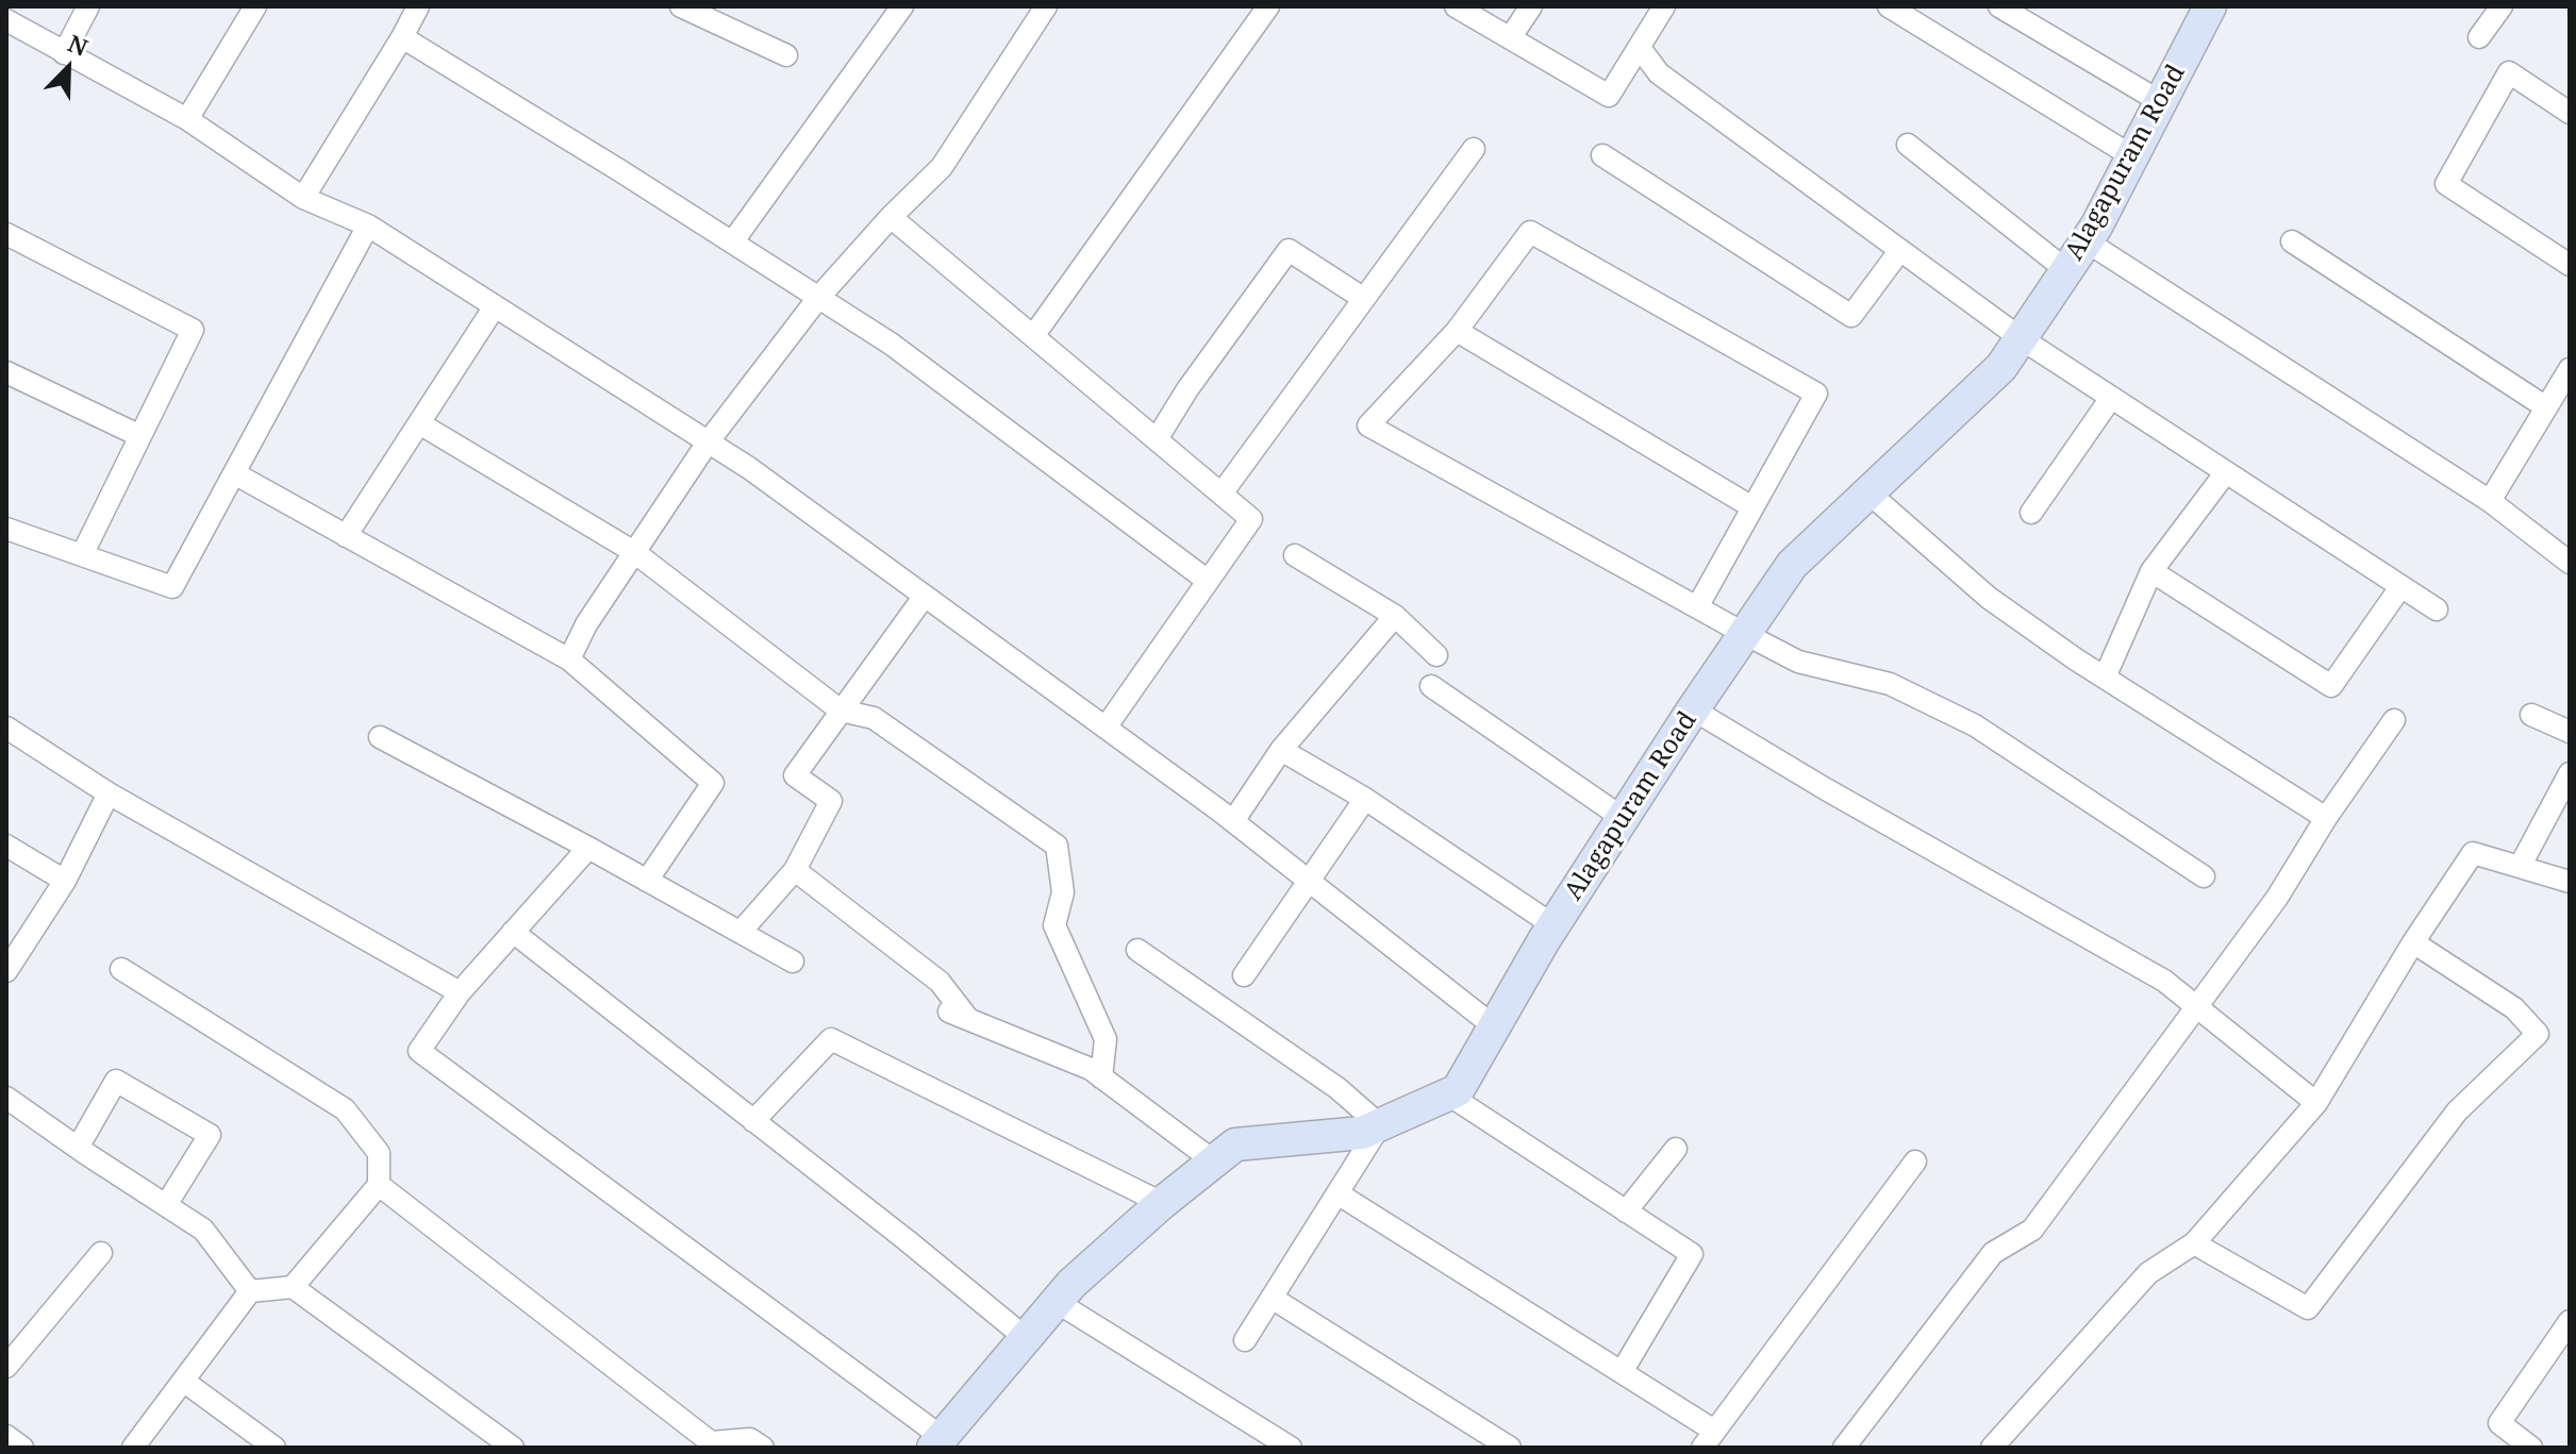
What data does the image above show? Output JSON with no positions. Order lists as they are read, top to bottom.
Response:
{
  "streets": {
    "main road": ["Alagapuram Road"]
  },
  "north": "top right"
}
